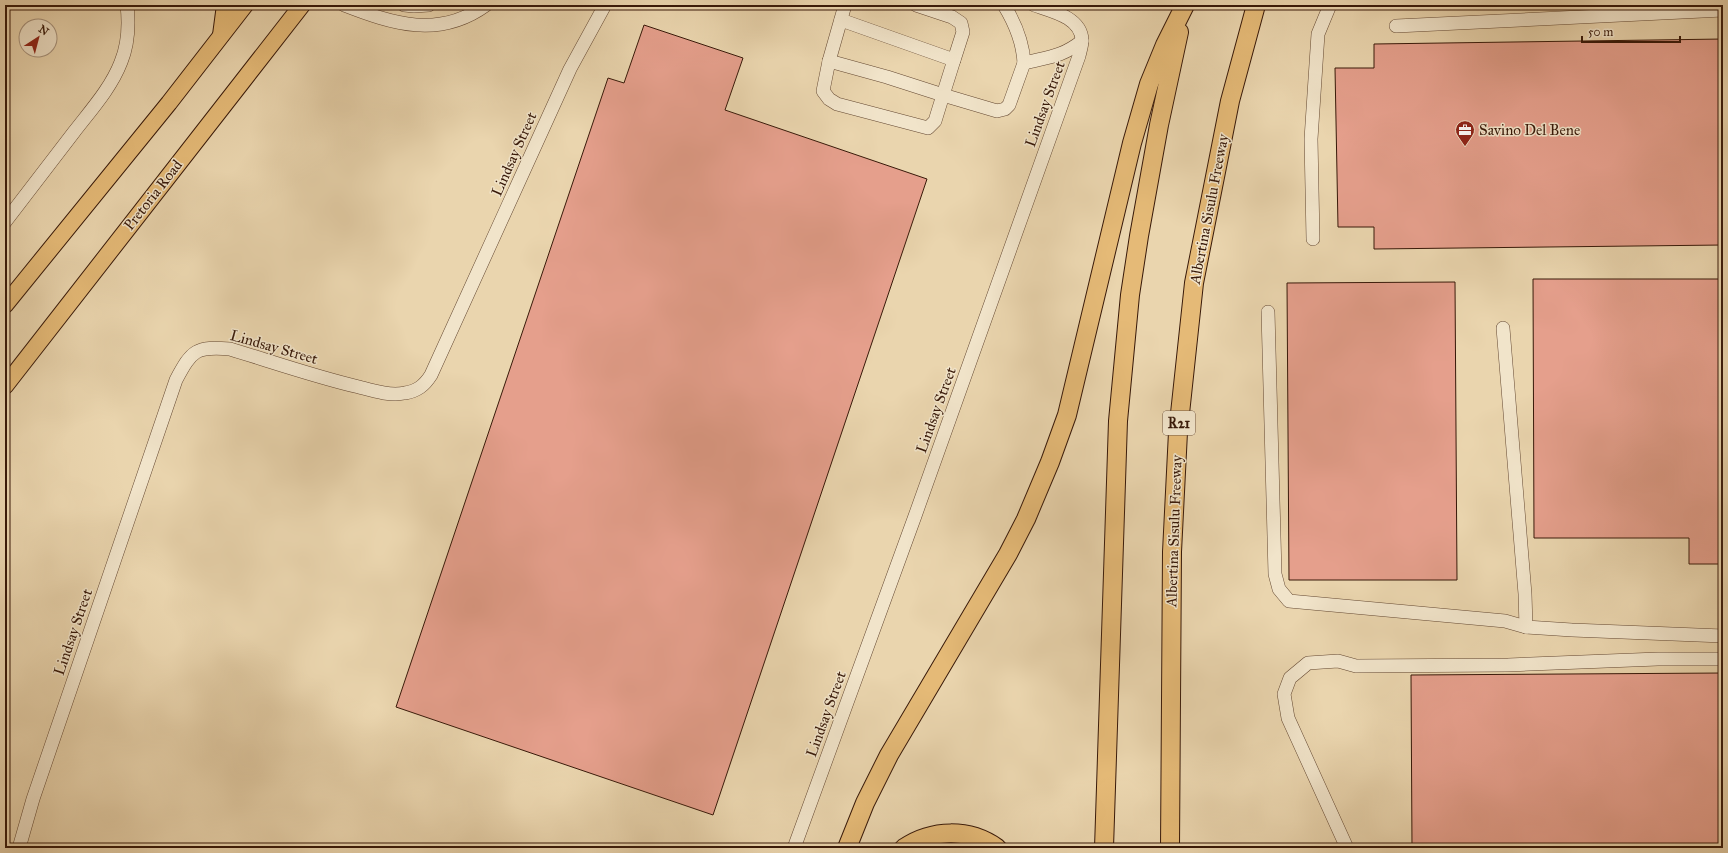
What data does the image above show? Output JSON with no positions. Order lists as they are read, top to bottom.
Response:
{
  "streets": {
    "highway": ["Albertina Sisulu Freeway", "R21"],
    "main road": ["Pretoria Road"],
    "lane": ["Lindsay Street"]
  },
  "places": {
    "office": ["Savino Del Bene"]
  },
  "scale_bar": "50 m",
  "north": "top right"
}
